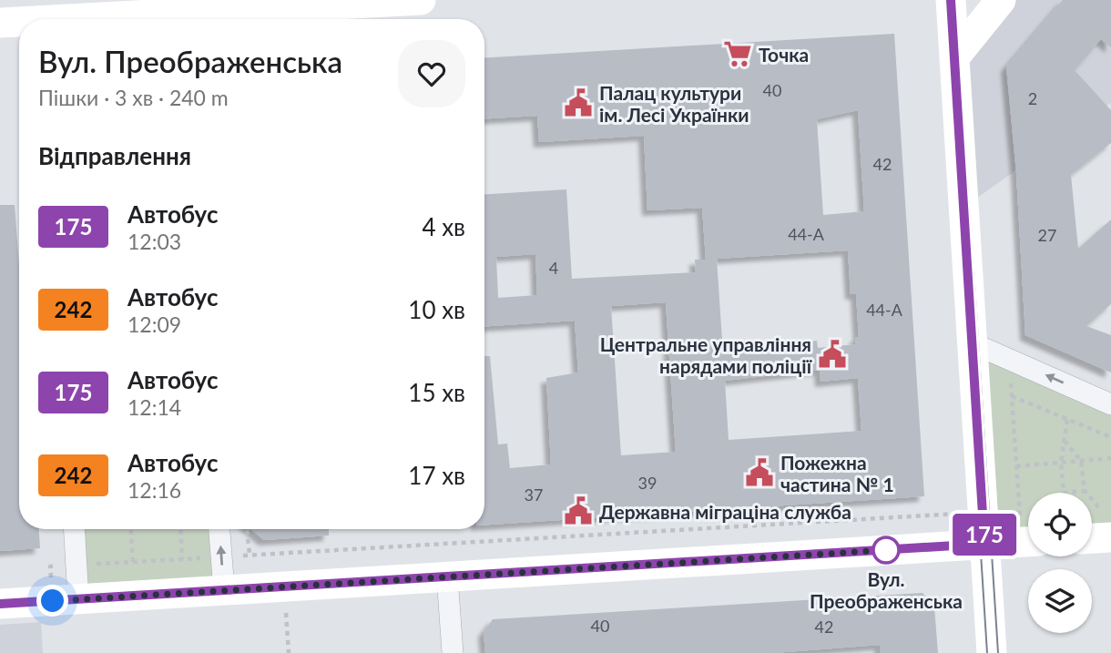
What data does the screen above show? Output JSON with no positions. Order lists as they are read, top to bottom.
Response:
{
  "places": {
    "supermarket": ["Точка"],
    "public building": [
      "Палац культури ім. Лесі Українки",
      "Центральне управління нарядами поліції",
      "Пожежна частина № 1",
      "Державна міграціна служба"
    ],
    "other": ["Вул. Преображенська"]
  },
  "lines": ["bus line 175"],
  "house_numbers": [
    "40",
    "2",
    "42",
    "44-А",
    "27",
    "4",
    "44-А",
    "39",
    "37",
    "40",
    "42"
  ],
  "page": {
    "on_map": "175",
    "heading": [
      ["Вул. Преображенська", "Пішки · 3 хв · 240 m"],
      "Відправлення"
    ],
    "list": [
      {
        "mark": "175",
        "name": "Автобус",
        "note": "12:03",
        "value": "4 хв"
      },
      {
        "mark": "242",
        "name": "Автобус",
        "note": "12:09",
        "value": "10 хв"
      },
      {
        "mark": "175",
        "name": "Автобус",
        "note": "12:14",
        "value": "15 хв"
      },
      {
        "mark": "242",
        "name": "Автобус",
        "note": "12:16",
        "value": "17 хв"
      }
    ]
  }
}
